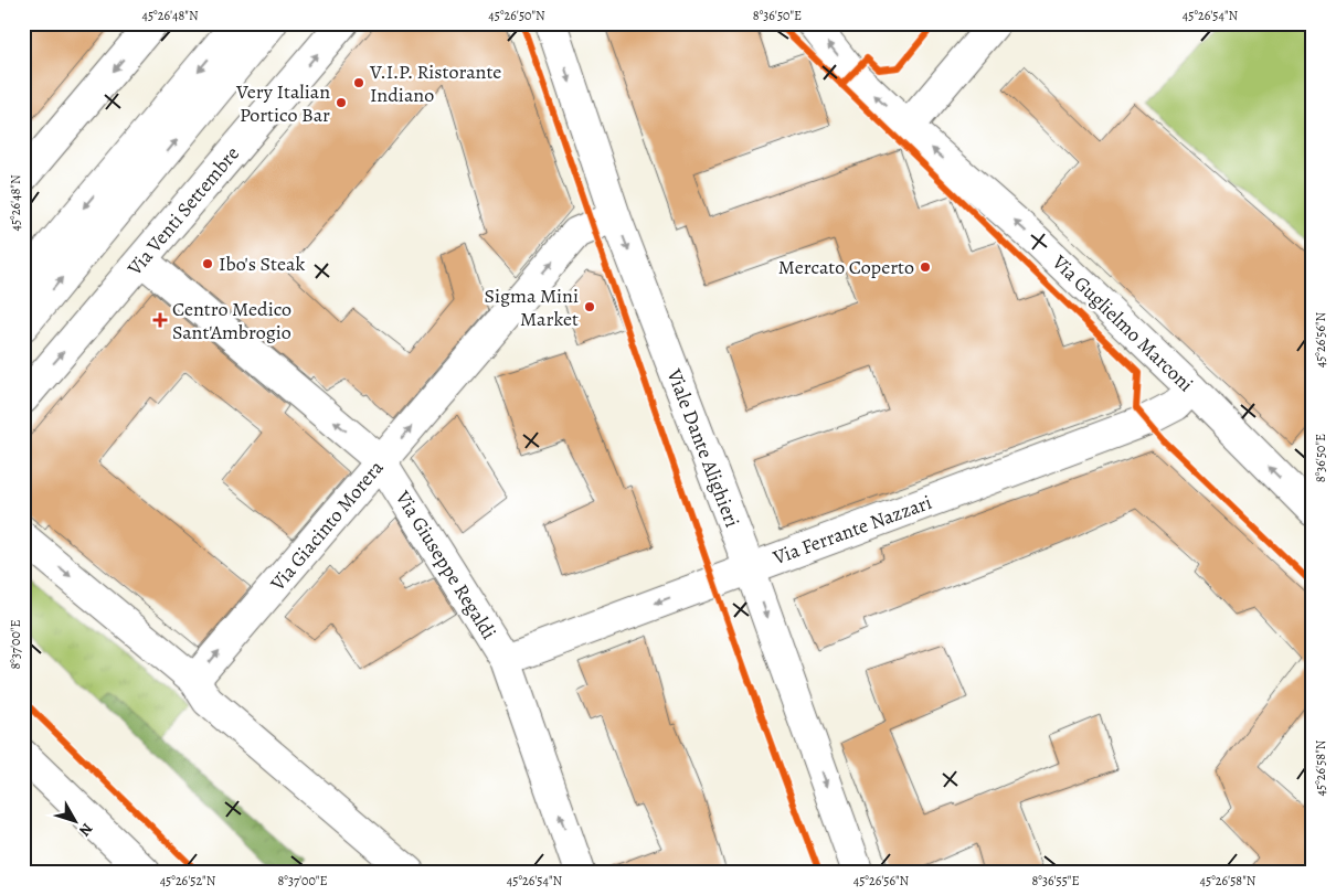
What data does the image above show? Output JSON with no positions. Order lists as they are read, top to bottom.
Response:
{
  "streets": {
    "street": [
      "Via Venti Settembre",
      "Via Guglielmo Marconi",
      "Viale Dante Alighieri",
      "Via Giacinto Morera",
      "Via Ferrante Nazzari",
      "Via Giuseppe Regaldi"
    ]
  },
  "crossings": [
    ["Via Venti Settembre", "Via Giuseppe Regaldi"],
    ["Via Guglielmo Marconi", "Via Ferrante Nazzari"],
    ["Viale Dante Alighieri", "Via Giacinto Morera"],
    ["Viale Dante Alighieri", "Via Ferrante Nazzari"],
    ["Via Giacinto Morera", "Via Giuseppe Regaldi"],
    ["Via Ferrante Nazzari", "Via Giuseppe Regaldi"]
  ],
  "one_way": [
    "Via Guglielmo Marconi",
    "Viale Dante Alighieri",
    "Via Giacinto Morera",
    "Via Ferrante Nazzari"
  ],
  "places": {
    "other": [
      "V.I.P. Ristorante Indiano",
      "Very Italian Portico Bar",
      "Ibo's Steak",
      "Mercato Coperto",
      "Sigma Mini Market"
    ],
    "health": ["Centro Medico Sant'Ambrogio"]
  },
  "north": "bottom right",
  "coordinates": [
    "45°26'48\"N",
    "45°26'50\"N",
    "8°36'50\"E",
    "45°26'54\"N",
    "45°26'56\"N",
    "8°37'00\"E",
    "45°26'58\"N",
    "45°26'52\"N",
    "8°36'55\"E"
  ]
}
